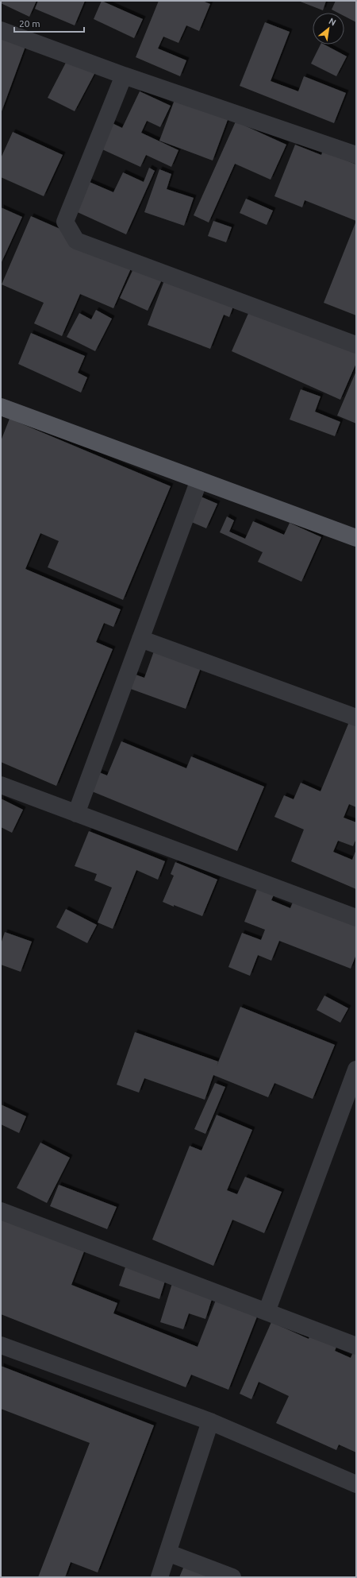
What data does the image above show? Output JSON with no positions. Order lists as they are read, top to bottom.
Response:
{
  "scale_bar": "20 m",
  "north": "top right"
}
